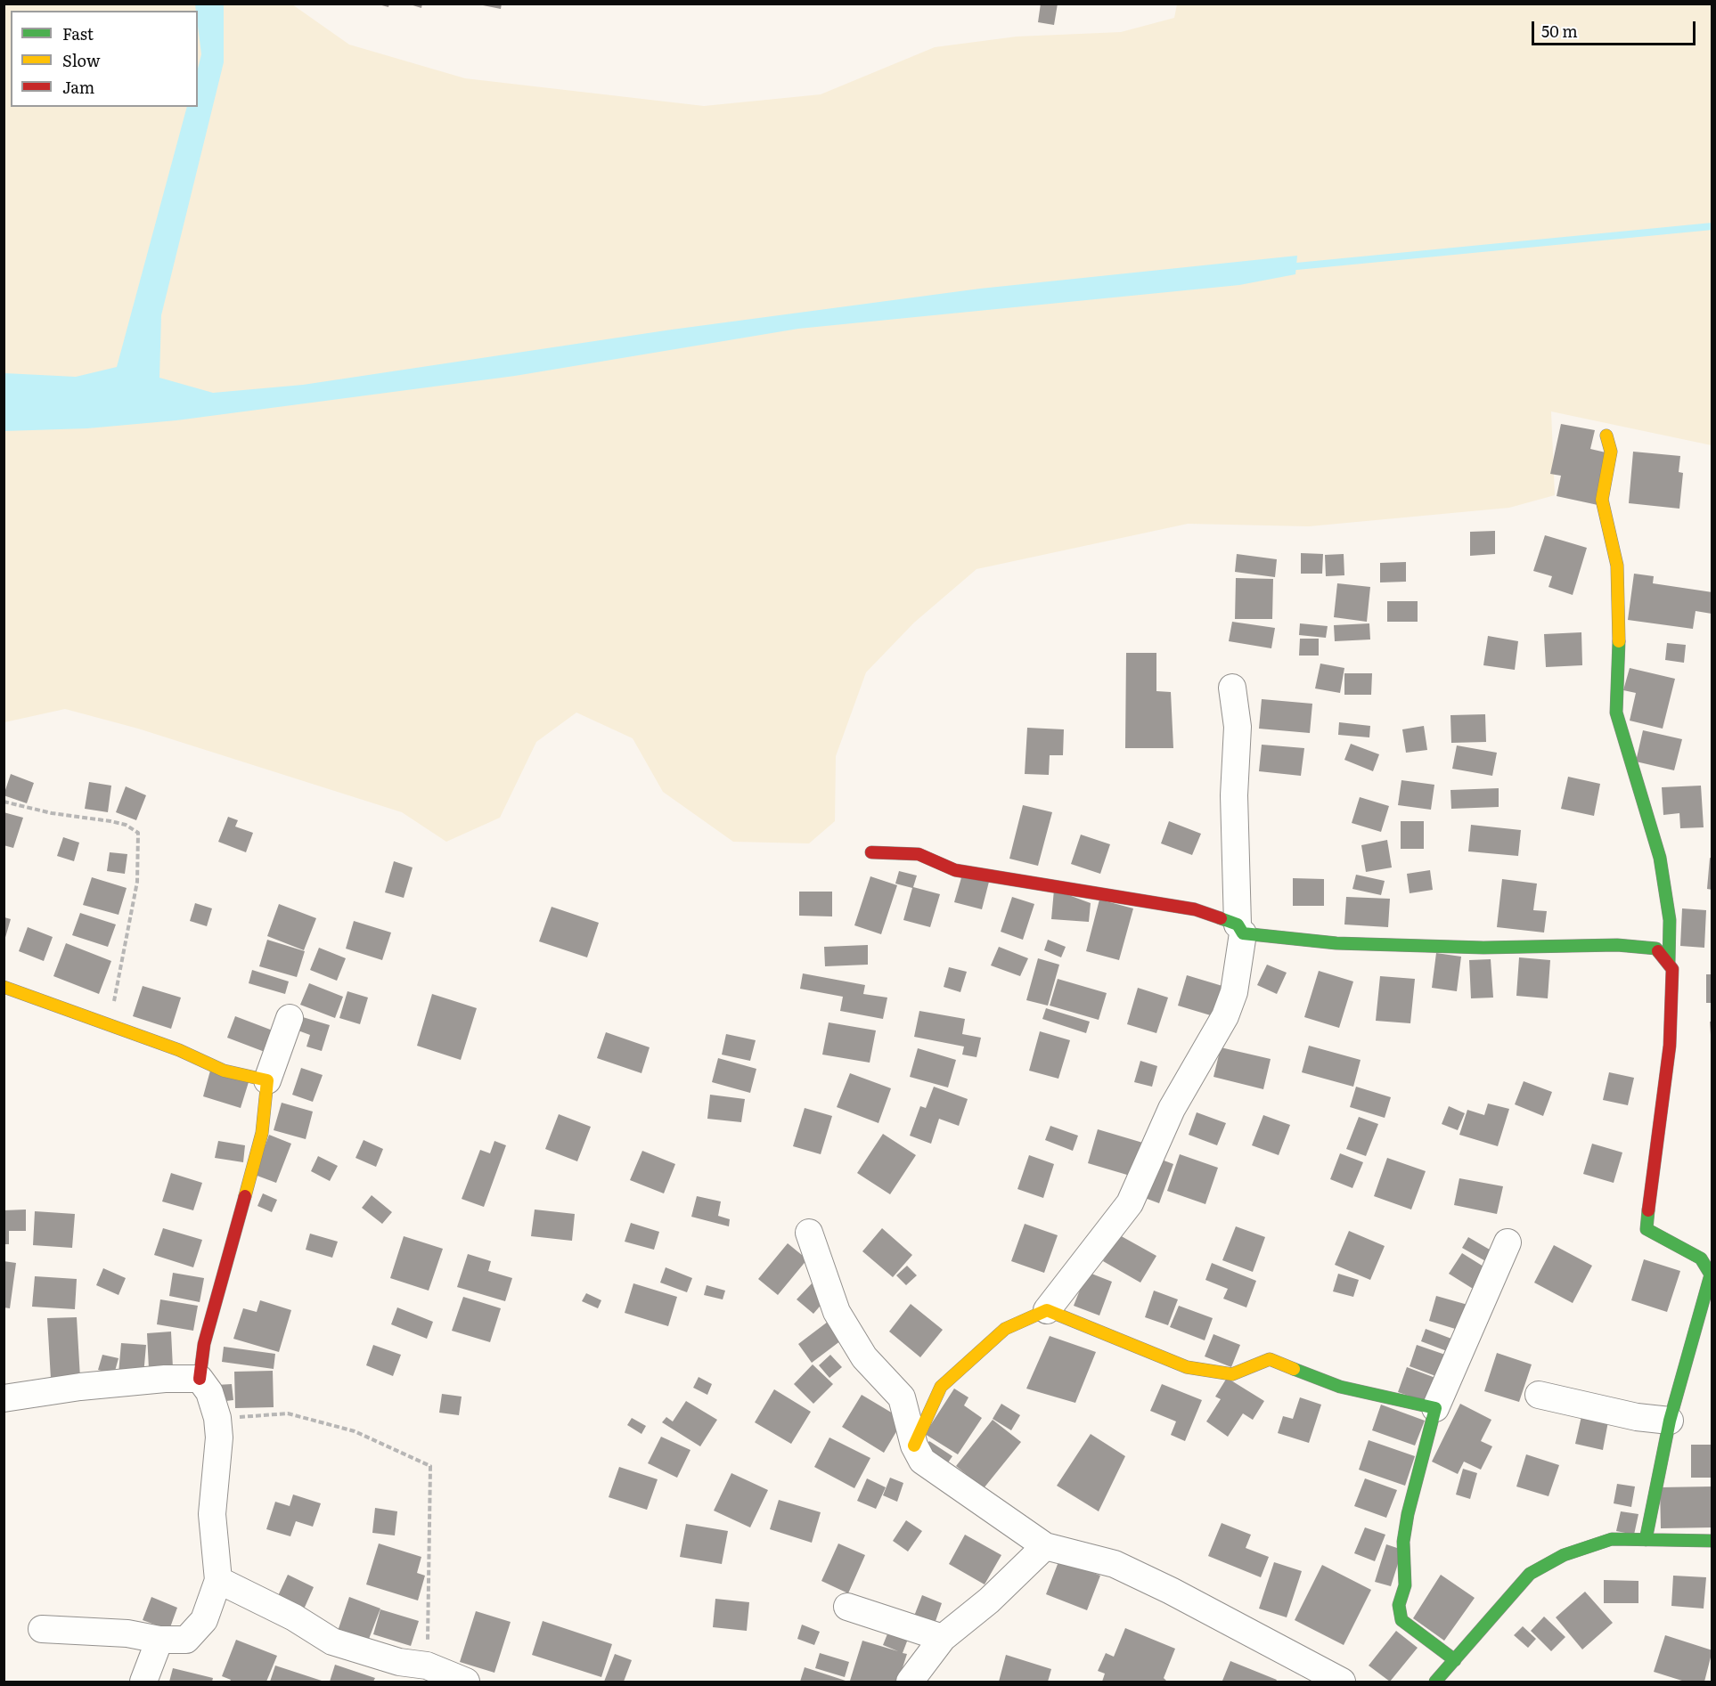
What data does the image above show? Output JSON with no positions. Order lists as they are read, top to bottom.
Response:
{
  "legend": ["Fast", "Slow", "Jam"],
  "scale_bar": "50 m"
}
